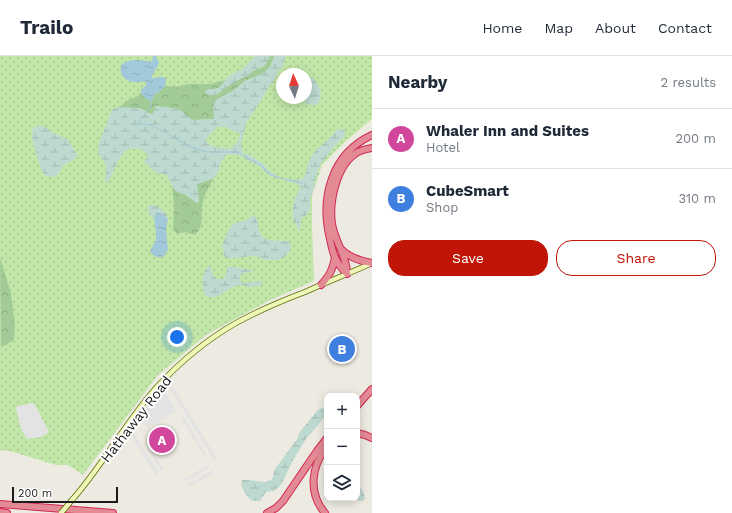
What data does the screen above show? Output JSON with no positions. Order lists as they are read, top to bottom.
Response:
{
  "streets": {
    "main road": ["Hathaway Road"]
  },
  "scale_bar": "200 m",
  "north": "top",
  "page": {
    "header": "Trailo",
    "nav": [
      "Home",
      "Map",
      "About",
      "Contact"
    ],
    "heading": ["Nearby", "2 results"],
    "list": [
      {
        "mark": "A",
        "name": "Whaler Inn and Suites",
        "note": "Hotel",
        "value": "200 m"
      },
      {
        "mark": "B",
        "name": "CubeSmart",
        "note": "Shop",
        "value": "310 m"
      }
    ],
    "buttons": ["Save", "Share"],
    "pins": ["B", "A"],
    "map_buttons": ["+", "−"],
    "scale": "200 m"
  }
}
